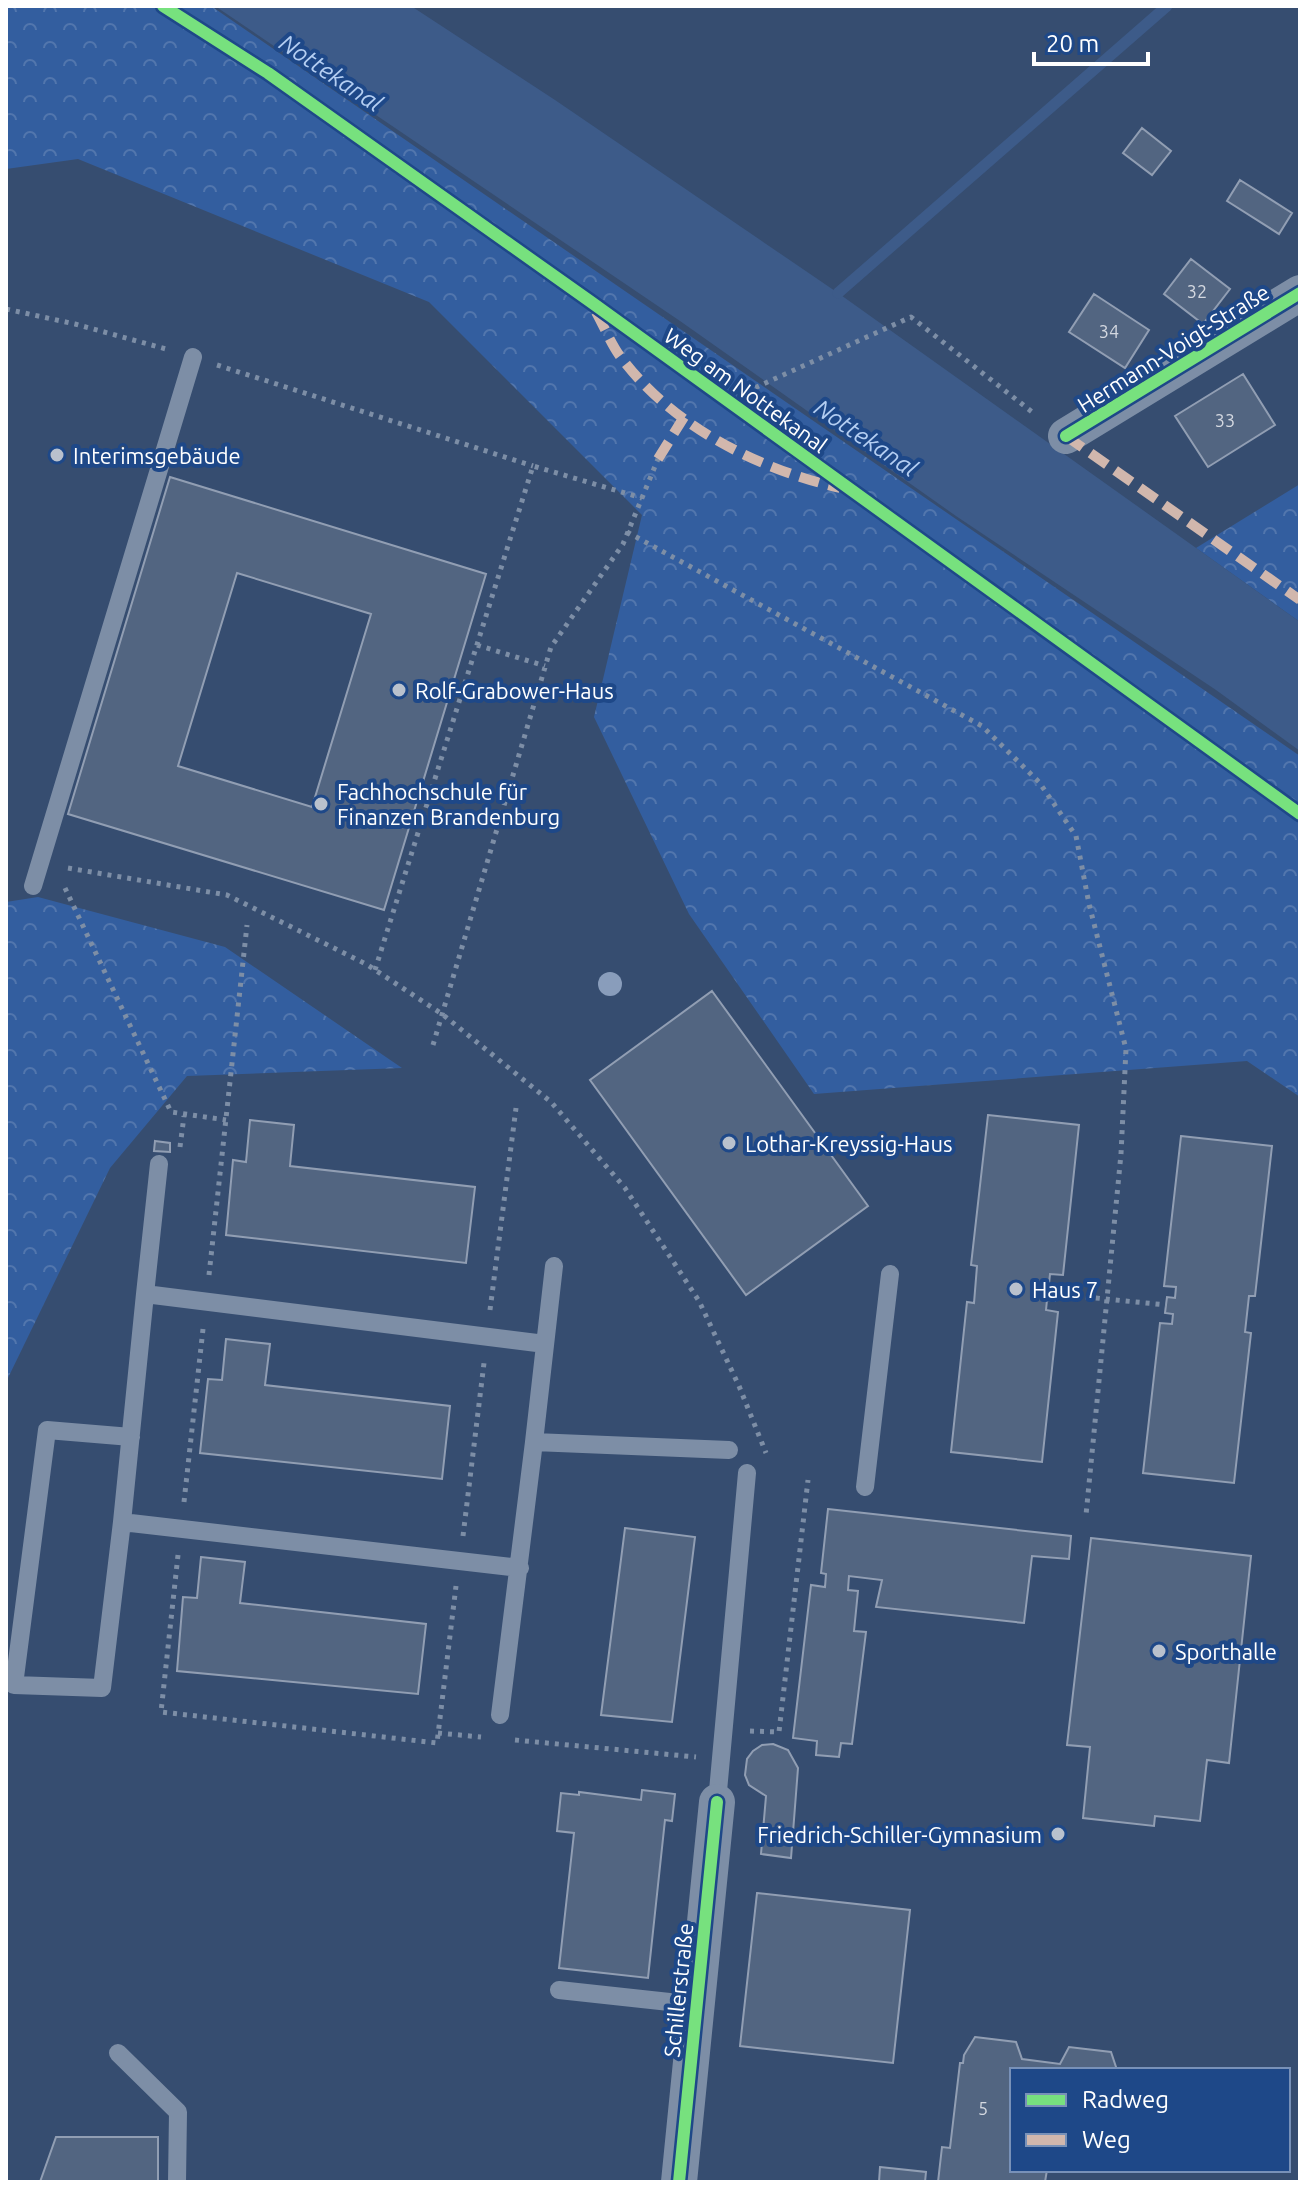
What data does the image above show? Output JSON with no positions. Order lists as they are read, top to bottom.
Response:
{
  "streets": {
    "street": ["Hermann-Voigt-Straße", "Schillerstraße"],
    "cycle path": ["Weg am Nottekanal"]
  },
  "water": ["Nottekanal"],
  "places": [
    "Interimsgebäude",
    "Rolf-Grabower-Haus",
    "Fachhochschule für Finanzen Brandenburg",
    "Lothar-Kreyssig-Haus",
    "Haus 7",
    "Sporthalle",
    "Friedrich-Schiller-Gymnasium"
  ],
  "house_numbers": [
    "32",
    "34",
    "33",
    "5"
  ],
  "legend": ["Radweg", "Weg"],
  "scale_bar": "20 m"
}
